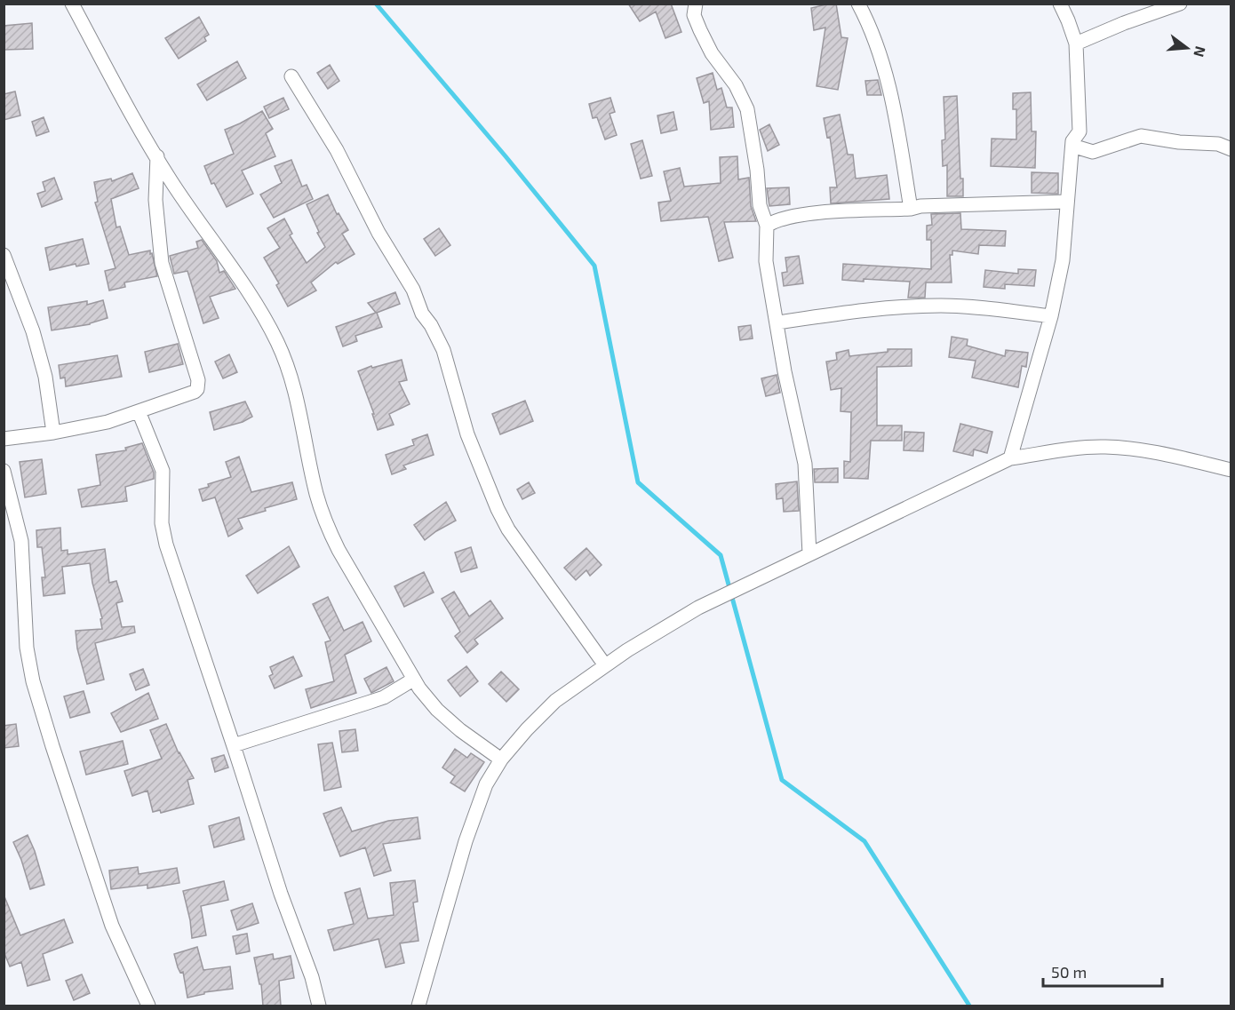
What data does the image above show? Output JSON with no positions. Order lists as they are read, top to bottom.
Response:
{
  "scale_bar": "50 m",
  "north": "right"
}
